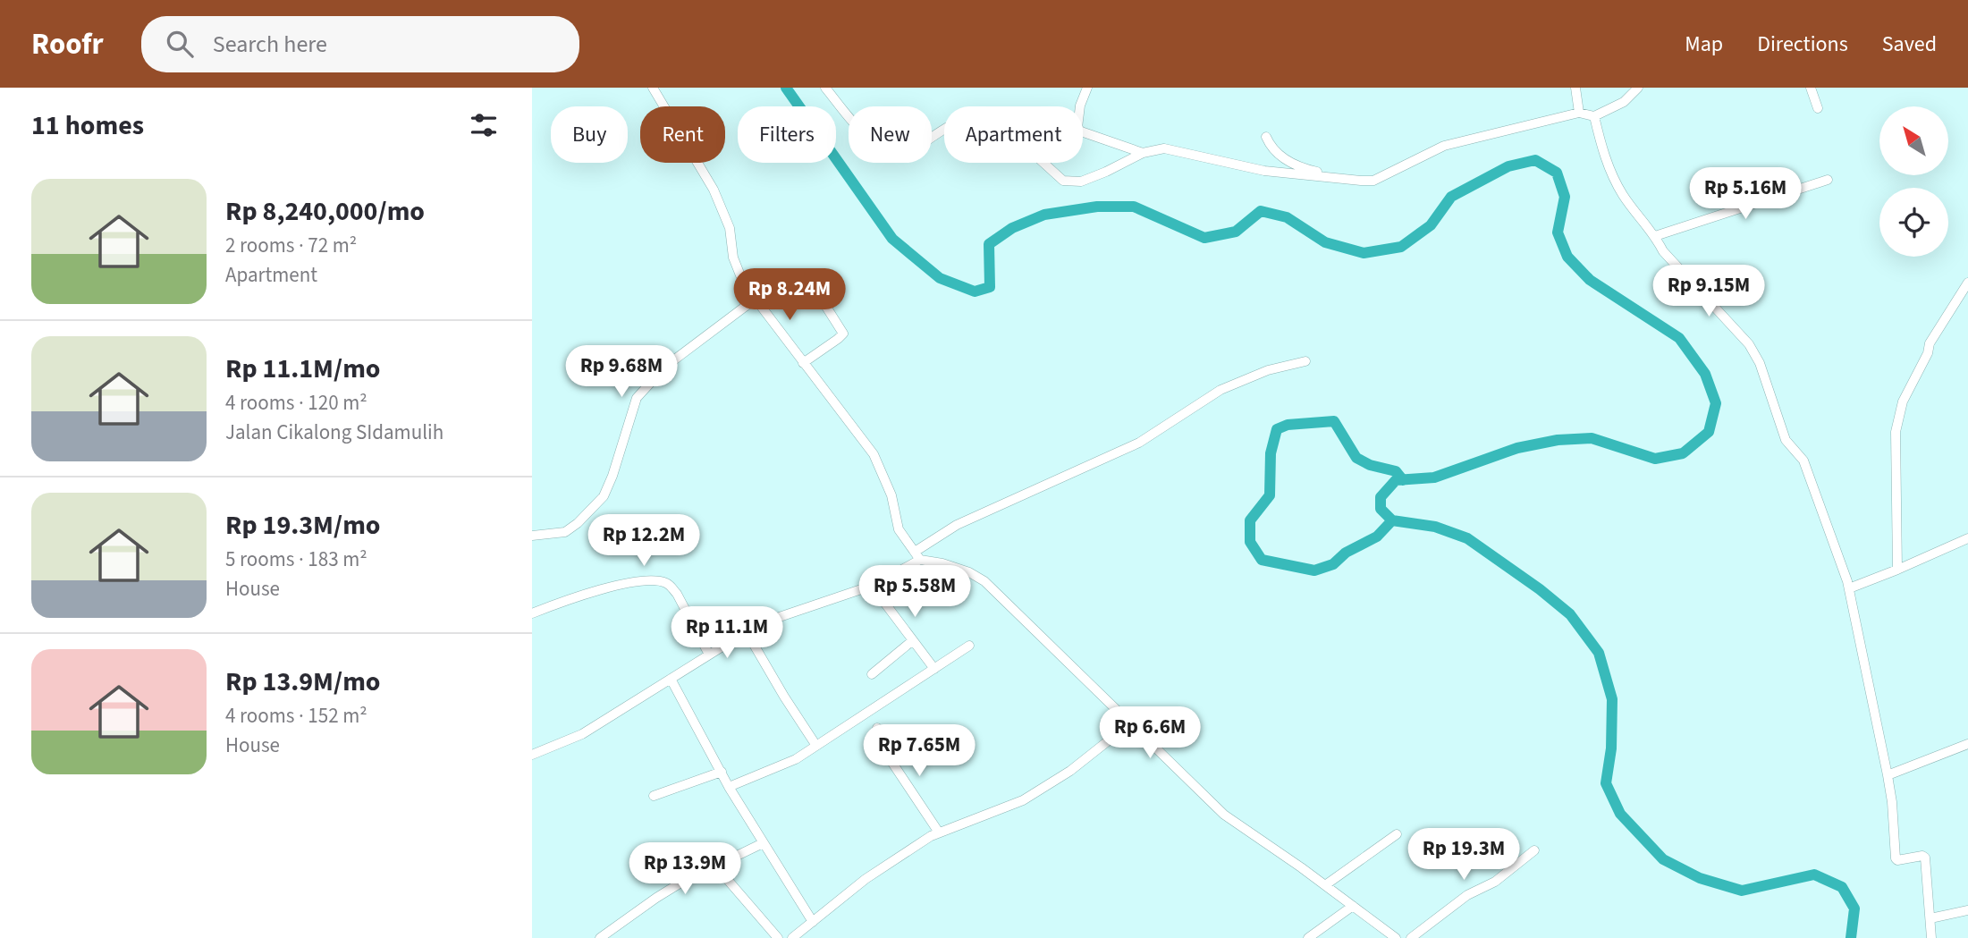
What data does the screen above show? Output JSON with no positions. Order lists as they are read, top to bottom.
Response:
{
  "north": "top left",
  "page": {
    "header": "Roofr",
    "search": "Search here",
    "nav": ["Map", "Directions", "Saved"],
    "heading": "11 homes",
    "chip": [
      "Buy",
      "Rent",
      "Filters",
      "New",
      "Apartment"
    ],
    "list": [
      {
        "name": "Rp 8,240,000/mo",
        "note": "2 rooms · 72 m² · Apartment"
      },
      {
        "name": "Rp 11.1M/mo",
        "note": "4 rooms · 120 m² · Jalan Cikalong SIdamulih"
      },
      {
        "name": "Rp 19.3M/mo",
        "note": "5 rooms · 183 m² · House"
      },
      {
        "name": "Rp 13.9M/mo",
        "note": "4 rooms · 152 m² · House"
      }
    ],
    "price": [
      "Rp 5.16M",
      "Rp 9.15M",
      "Rp 8.24M",
      "Rp 9.68M",
      "Rp 12.2M",
      "Rp 5.58M",
      "Rp 11.1M",
      "Rp 6.6M",
      "Rp 7.65M",
      "Rp 19.3M",
      "Rp 13.9M"
    ]
  }
}
